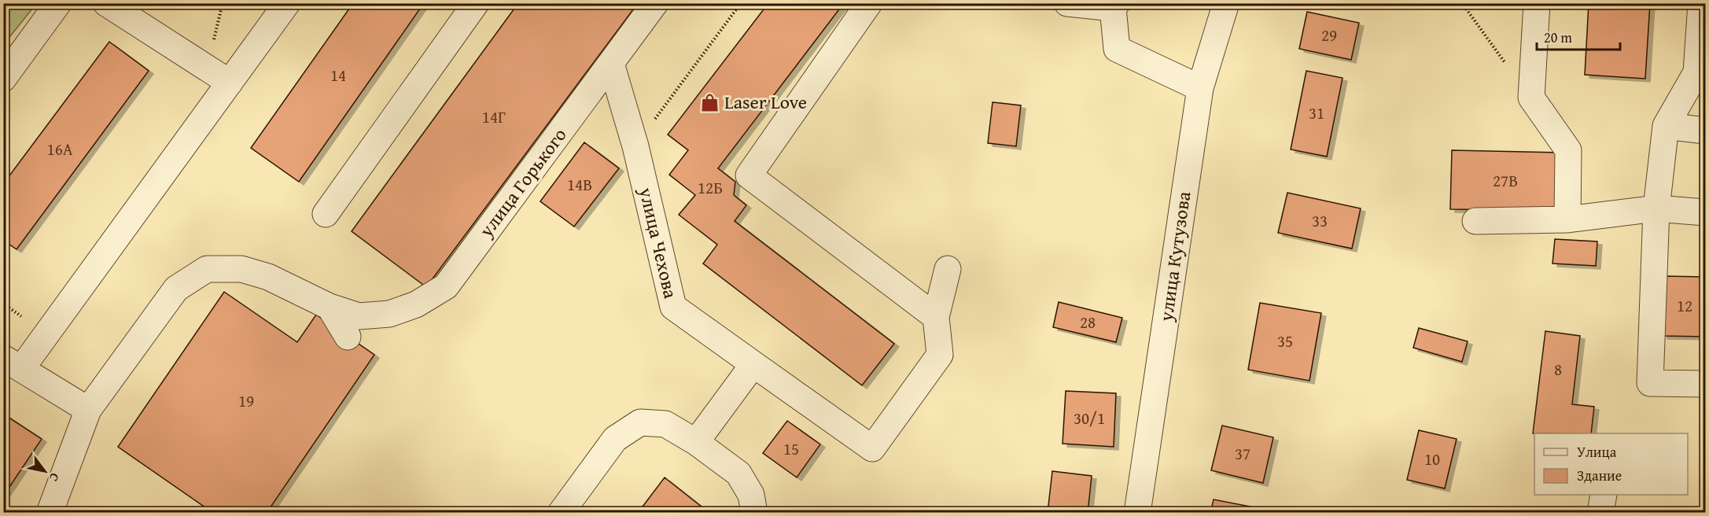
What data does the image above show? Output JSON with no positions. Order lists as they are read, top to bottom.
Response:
{
  "streets": {
    "street": ["улица Горького", "улица Чехова", "улица Кутузова"]
  },
  "crossings": [
    ["улица Горького", "улица Чехова"]
  ],
  "places": {
    "shop": ["Laser Love"]
  },
  "house_numbers": [
    "29",
    "14",
    "31",
    "14Г",
    "16А",
    "27В",
    "14В",
    "12Б",
    "33",
    "12",
    "28",
    "35",
    "8",
    "19",
    "30/1",
    "15",
    "37",
    "10"
  ],
  "legend": ["Улица", "Здание"],
  "scale_bar": "20 m",
  "north": "bottom right"
}
